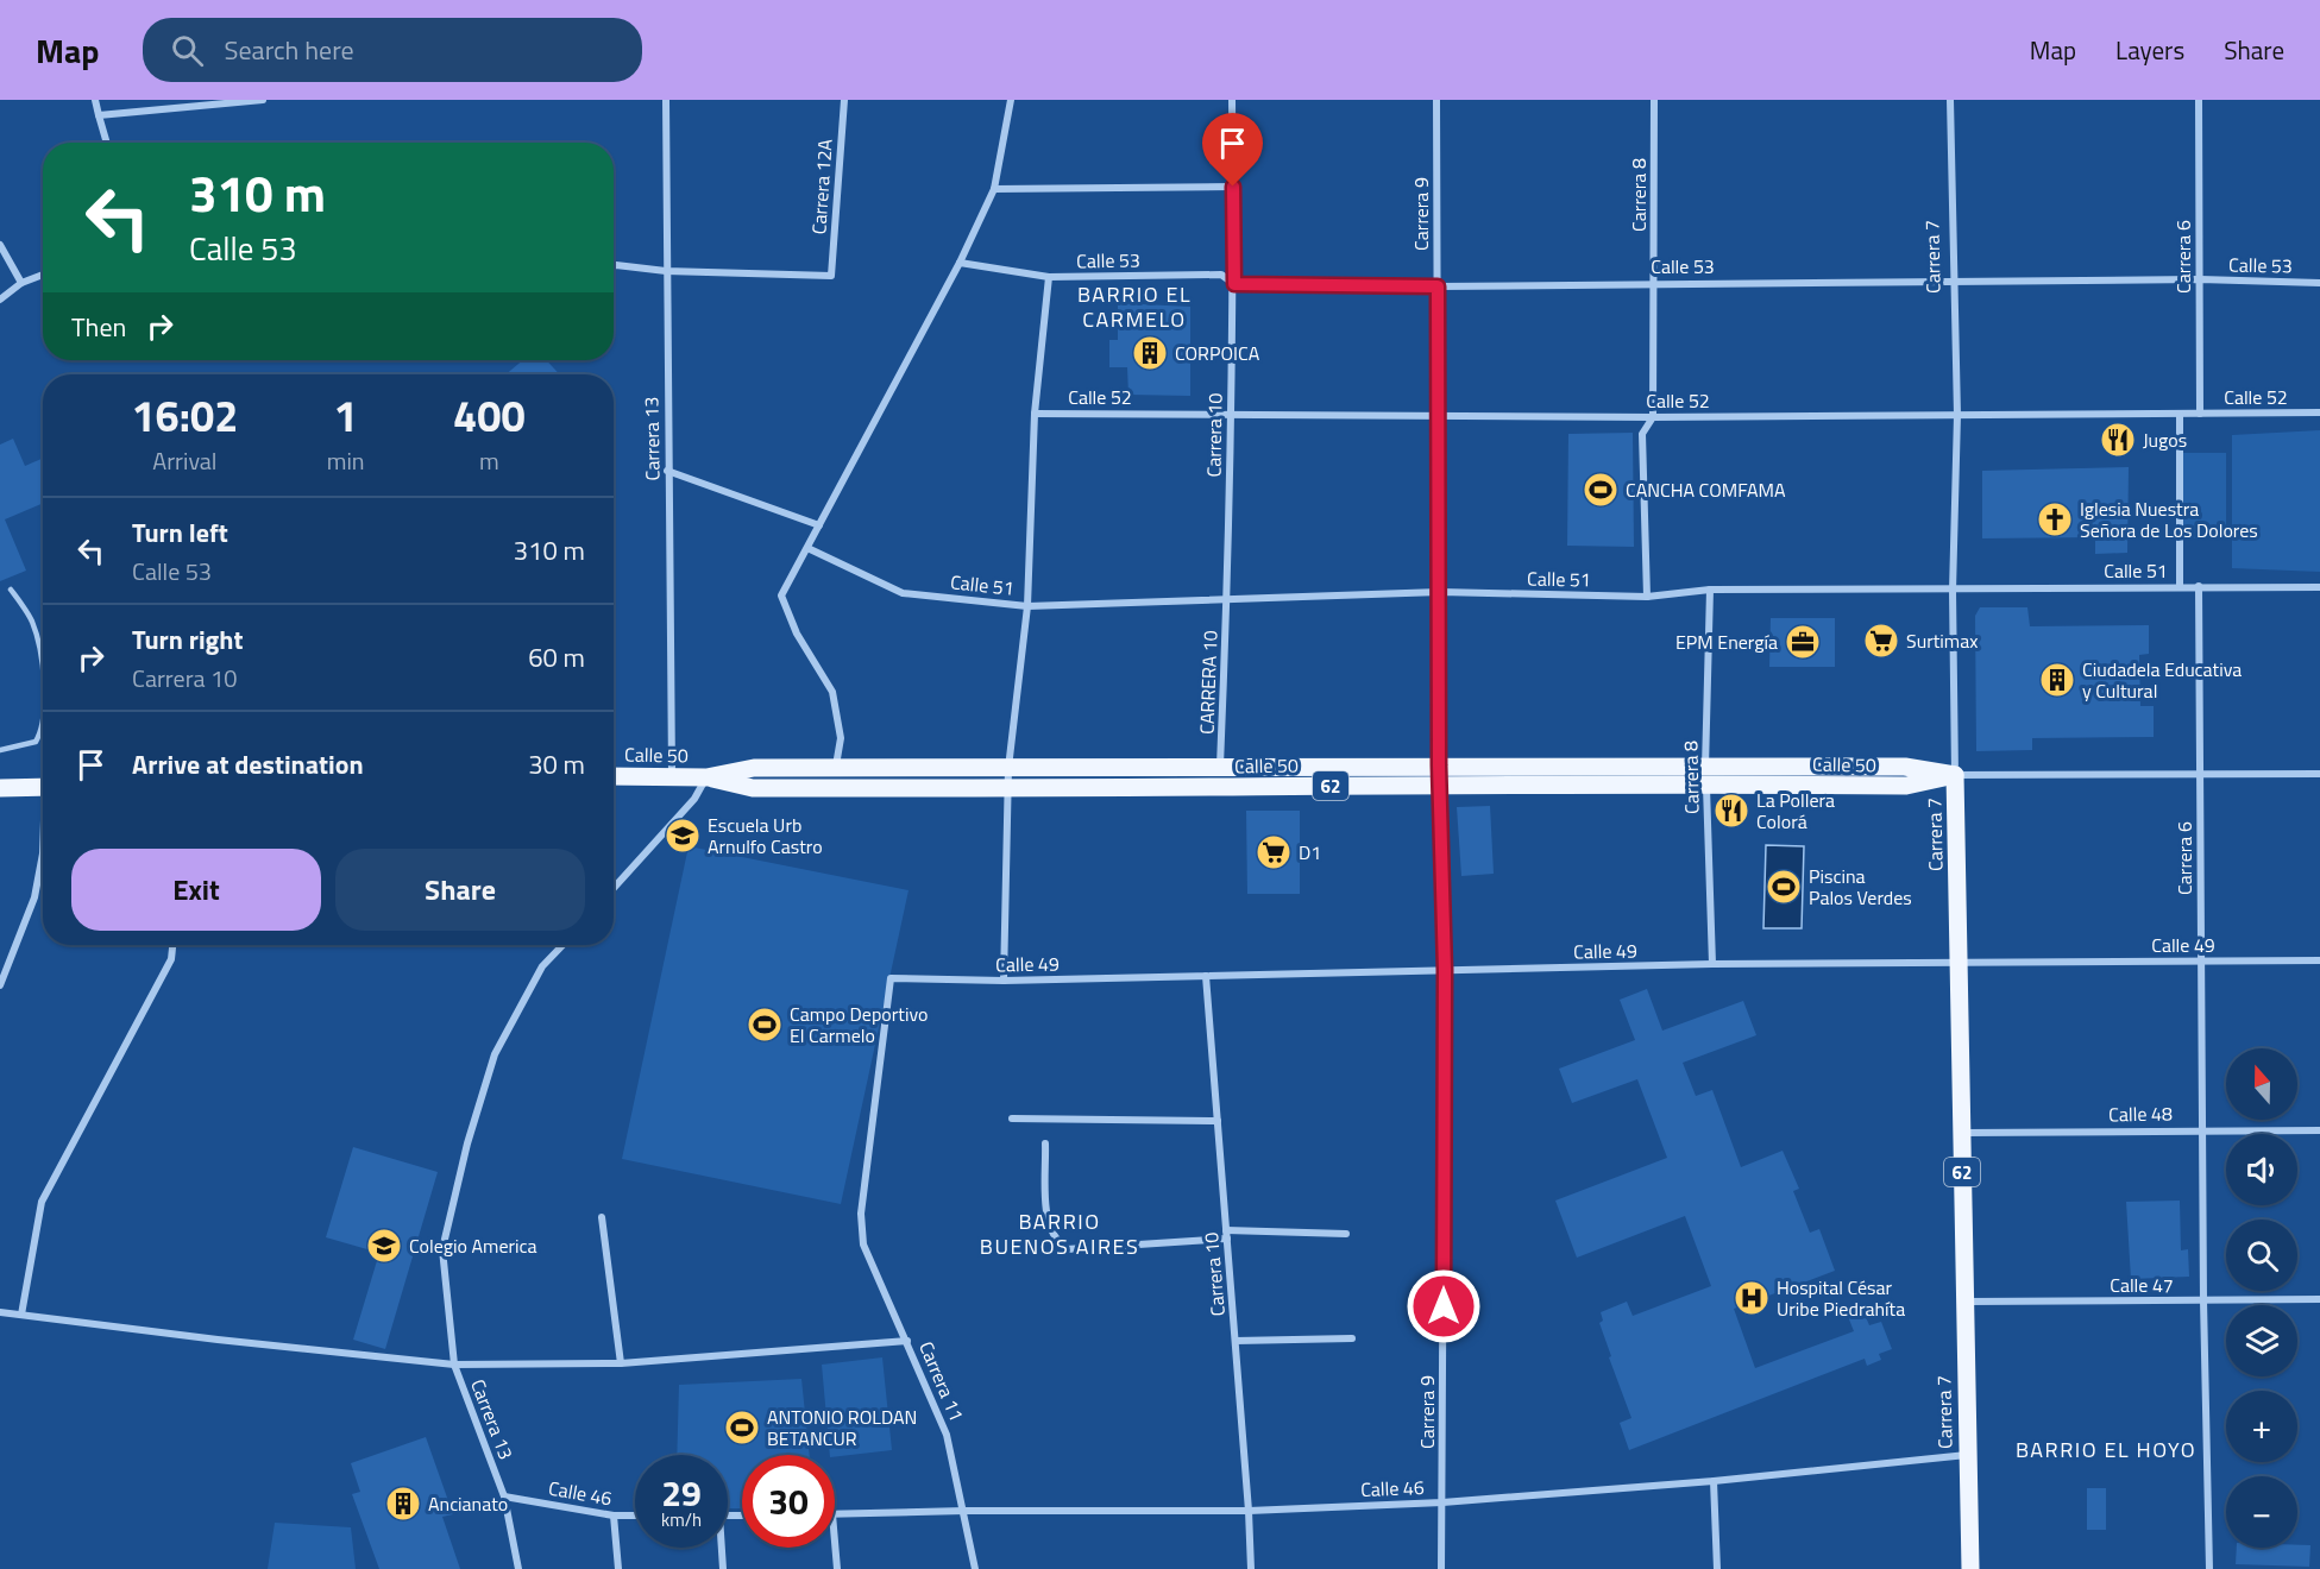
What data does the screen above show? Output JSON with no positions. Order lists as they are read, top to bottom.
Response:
{
  "streets": {
    "main road": ["Carrera 7", "Calle 50", "62"],
    "street": [
      "Carrera 12A",
      "Carrera 8",
      "Carrera 9",
      "Carrera 6",
      "Calle 53",
      "Calle 52",
      "Carrera 10",
      "Carrera 13",
      "Calle 51",
      "CARRERA 10",
      "Calle 49",
      "Calle 48",
      "Calle 47",
      "Carrera 11",
      "Calle 46"
    ]
  },
  "crossings": [
    ["Carrera 12A", "Carrera 13"],
    ["Carrera 8", "Calle 53"],
    ["Carrera 8", "Calle 52"],
    ["Carrera 8", "Calle 51"],
    ["Carrera 8", "Calle 50"],
    ["Carrera 8", "Calle 49"],
    ["Carrera 9", "Calle 53"],
    ["Carrera 9", "Calle 52"],
    ["Carrera 9", "Calle 51"],
    ["Carrera 9", "Calle 50"],
    ["Carrera 9", "Calle 49"],
    ["Carrera 9", "Calle 46"],
    ["Carrera 7", "Calle 53"],
    ["Carrera 7", "Calle 52"],
    ["Carrera 7", "Calle 51"],
    ["Carrera 7", "Calle 50"],
    ["Carrera 7", "Calle 49"],
    ["Carrera 7", "Calle 48"],
    ["Carrera 7", "Calle 47"],
    ["Carrera 7", "Calle 46"],
    ["Carrera 6", "Calle 53"],
    ["Carrera 6", "Calle 52"],
    ["Carrera 6", "Calle 51"],
    ["Carrera 6", "Calle 50"],
    ["Carrera 6", "Calle 49"],
    ["Carrera 6", "Calle 48"],
    ["Carrera 6", "Calle 47"],
    ["Calle 53", "Carrera 10"],
    ["Calle 52", "Carrera 10"],
    ["Carrera 10", "Calle 51"],
    ["Carrera 10", "CARRERA 10"],
    ["Carrera 10", "Calle 49"],
    ["Carrera 10", "Calle 46"],
    ["Carrera 13", "Calle 50"],
    ["Carrera 13", "Calle 46"],
    ["Calle 51", "CARRERA 10"],
    ["CARRERA 10", "Calle 50"],
    ["Calle 49", "Carrera 11"],
    ["Carrera 11", "Calle 46"]
  ],
  "districts": ["BARRIO EL CARMELO", "BARRIO BUENOS AIRES", "BARRIO EL HOYO"],
  "places": {
    "building": ["CORPOICA", "Ciudadela Educativa y Cultural", "Ancianato"],
    "restaurant": ["Jugos", "La Pollera Colorá"],
    "sports": [
      "CANCHA COMFAMA",
      "Piscina Palos Verdes",
      "Campo Deportivo El Carmelo",
      "ANTONIO ROLDAN BETANCUR"
    ],
    "church": ["Iglesia Nuestra Señora de Los Dolores"],
    "supermarket": ["Surtimax", "D1"],
    "office": ["EPM Energía"],
    "school or university": ["Escuela Urb Arnulfo Castro", "Colegio America"],
    "hospital": ["Hospital César Uribe Piedrahíta"]
  },
  "north": "top",
  "page": {
    "header": "Map",
    "search": "Search here",
    "nav": ["Map", "Layers", "Share"],
    "turn": ["310 m", "Calle 53"],
    "then": "Then",
    "eta": [
      "16:02",
      "Arrival",
      "1",
      "min",
      "400",
      "m"
    ],
    "list": [
      {
        "name": "Turn left",
        "note": "Calle 53",
        "value": "310 m"
      },
      {
        "name": "Turn right",
        "note": "Carrera 10",
        "value": "60 m"
      },
      {
        "name": "Arrive at destination",
        "value": "30 m"
      }
    ],
    "buttons": ["Exit", "Share"],
    "map_buttons": ["+", "−"],
    "speed": "29 km/h",
    "limit": "30"
  }
}
